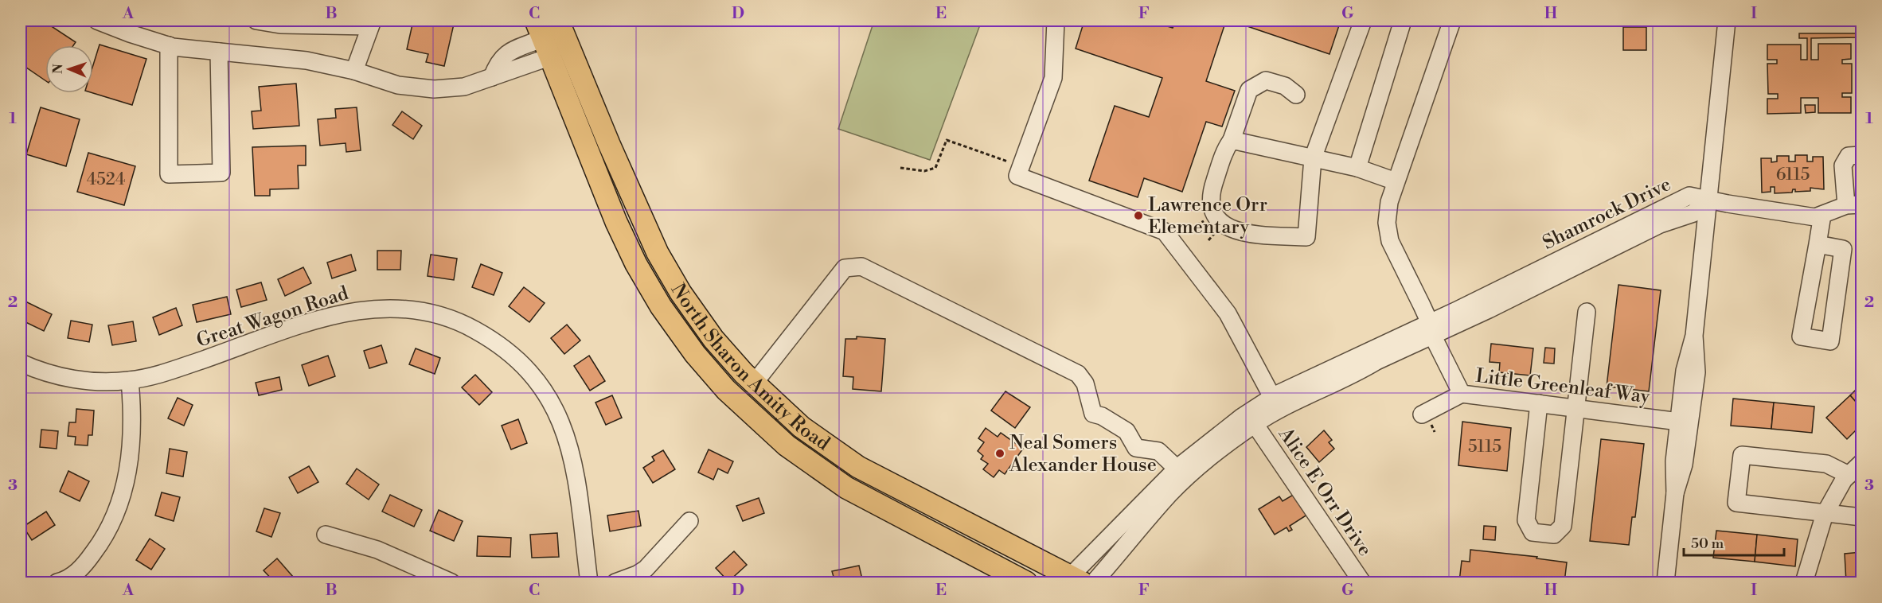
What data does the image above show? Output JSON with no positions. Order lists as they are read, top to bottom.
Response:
{
  "streets": {
    "main road": ["North Sharon Amity Road"],
    "street": [
      "Shamrock Drive",
      "Great Wagon Road",
      "Little Greenleaf Way",
      "Alice E Orr Drive"
    ]
  },
  "crossings": [
    ["Shamrock Drive", "North Sharon Amity Road"],
    ["Shamrock Drive", "Little Greenleaf Way"],
    ["Shamrock Drive", "Alice E Orr Drive"]
  ],
  "places": ["Lawrence Orr Elementary", "Neal Somers Alexander House"],
  "house_numbers": ["6115", "4524", "5115"],
  "scale_bar": "50 m",
  "north": "left",
  "grid": {
    "columns": [
      "A",
      "B",
      "C",
      "D",
      "E",
      "F",
      "G",
      "H",
      "I"
    ],
    "rows": ["1", "2", "3"]
  }
}
